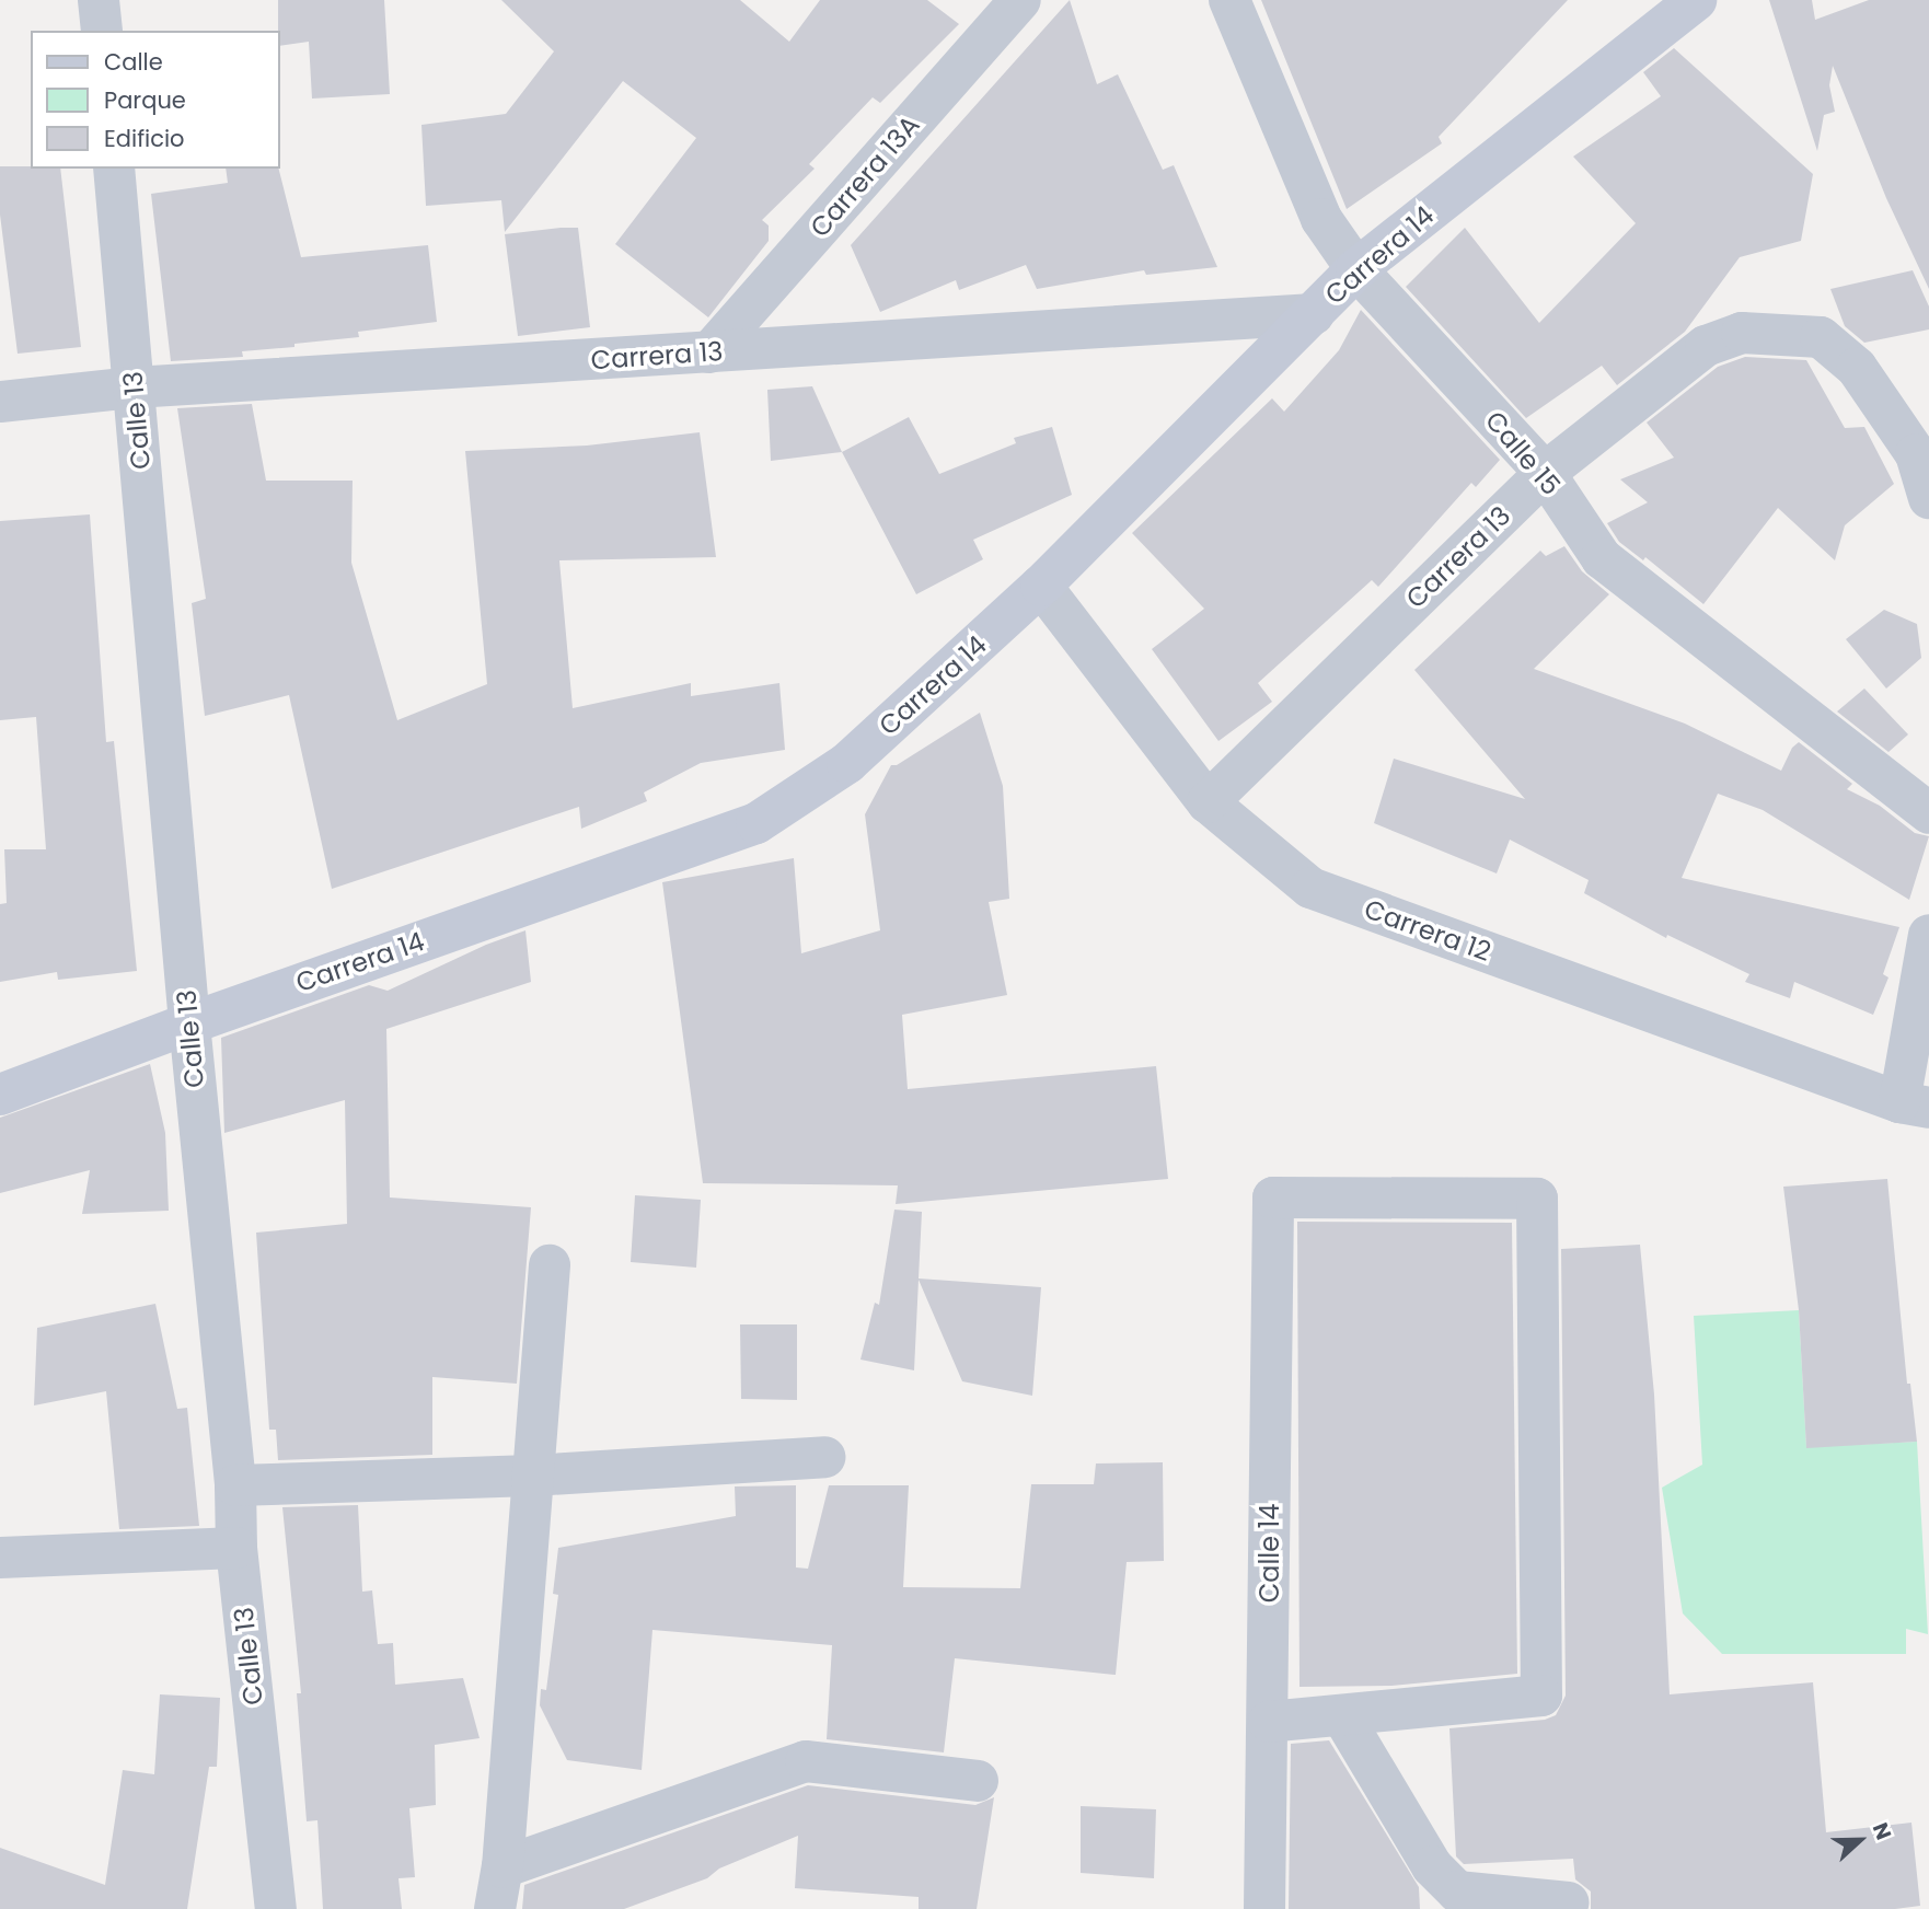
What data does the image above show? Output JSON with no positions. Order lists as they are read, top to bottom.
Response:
{
  "streets": {
    "street": [
      "Carrera 13A",
      "Carrera 14",
      "Carrera 13",
      "Calle 13",
      "Calle 15",
      "Carrera 12",
      "Calle 14"
    ]
  },
  "crossings": [
    ["Carrera 13A", "Carrera 13"],
    ["Carrera 14", "Carrera 13"],
    ["Carrera 14", "Calle 13"],
    ["Carrera 14", "Calle 15"],
    ["Carrera 14", "Carrera 12"],
    ["Carrera 13", "Calle 13"],
    ["Carrera 13", "Calle 15"],
    ["Carrera 13", "Carrera 12"]
  ],
  "legend": ["Calle", "Parque", "Edificio"],
  "north": "right"
}
